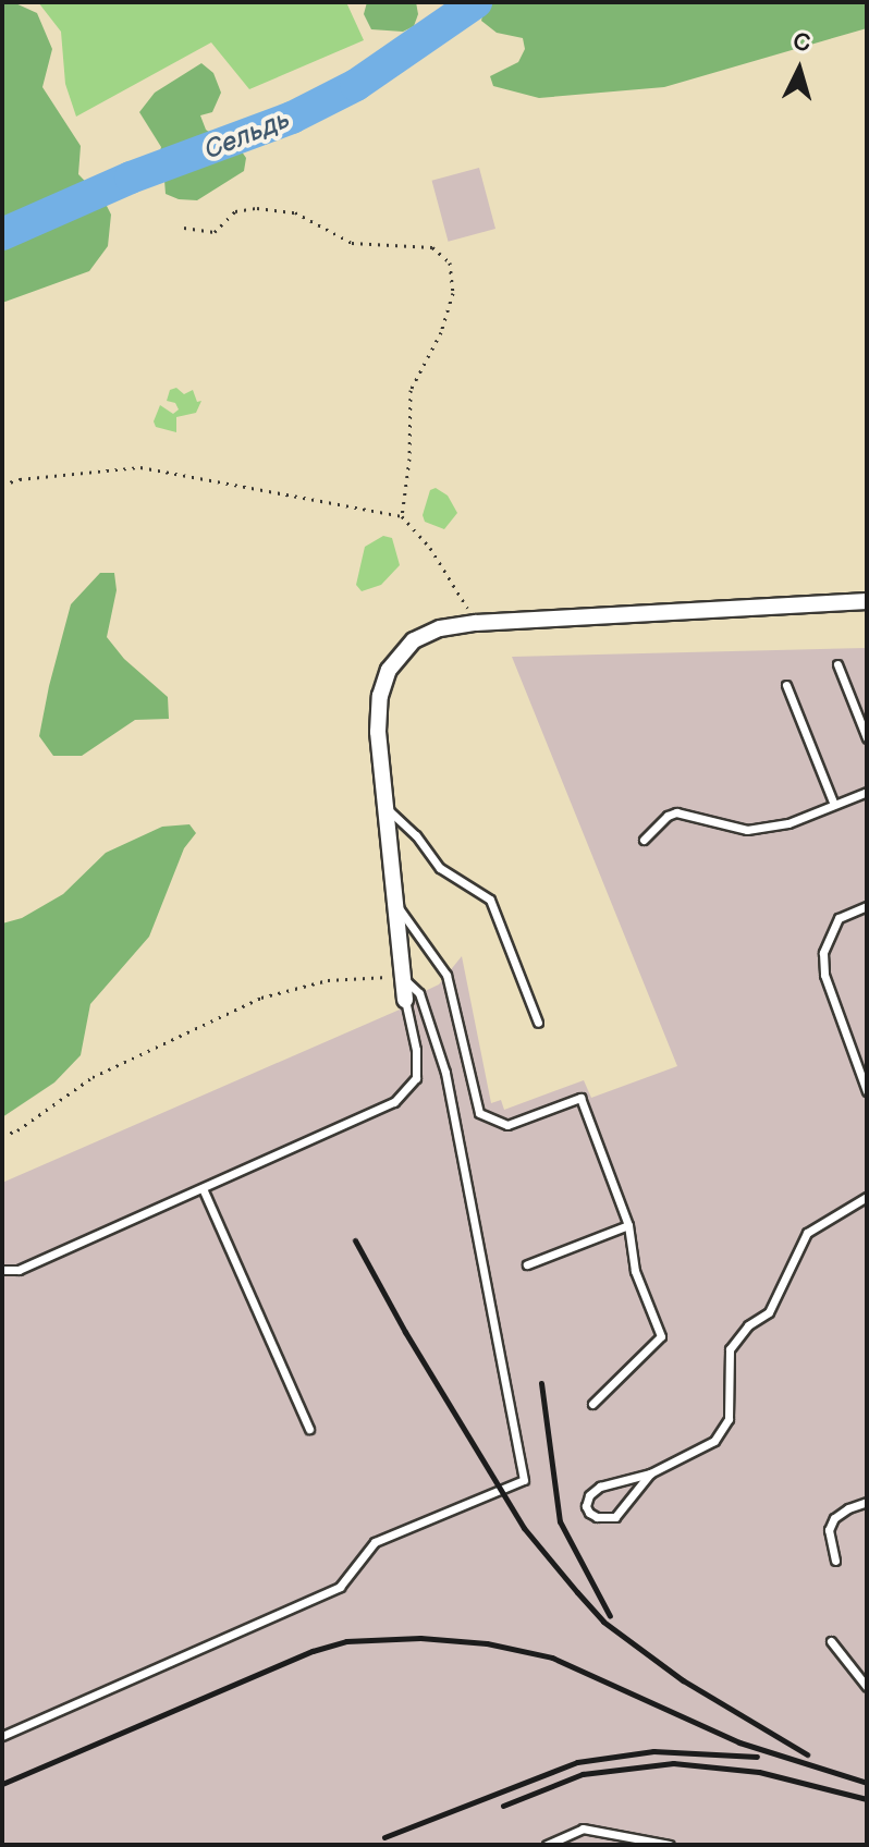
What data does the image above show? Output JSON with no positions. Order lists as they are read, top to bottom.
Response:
{
  "water": ["Сельдь"],
  "north": "top"
}
